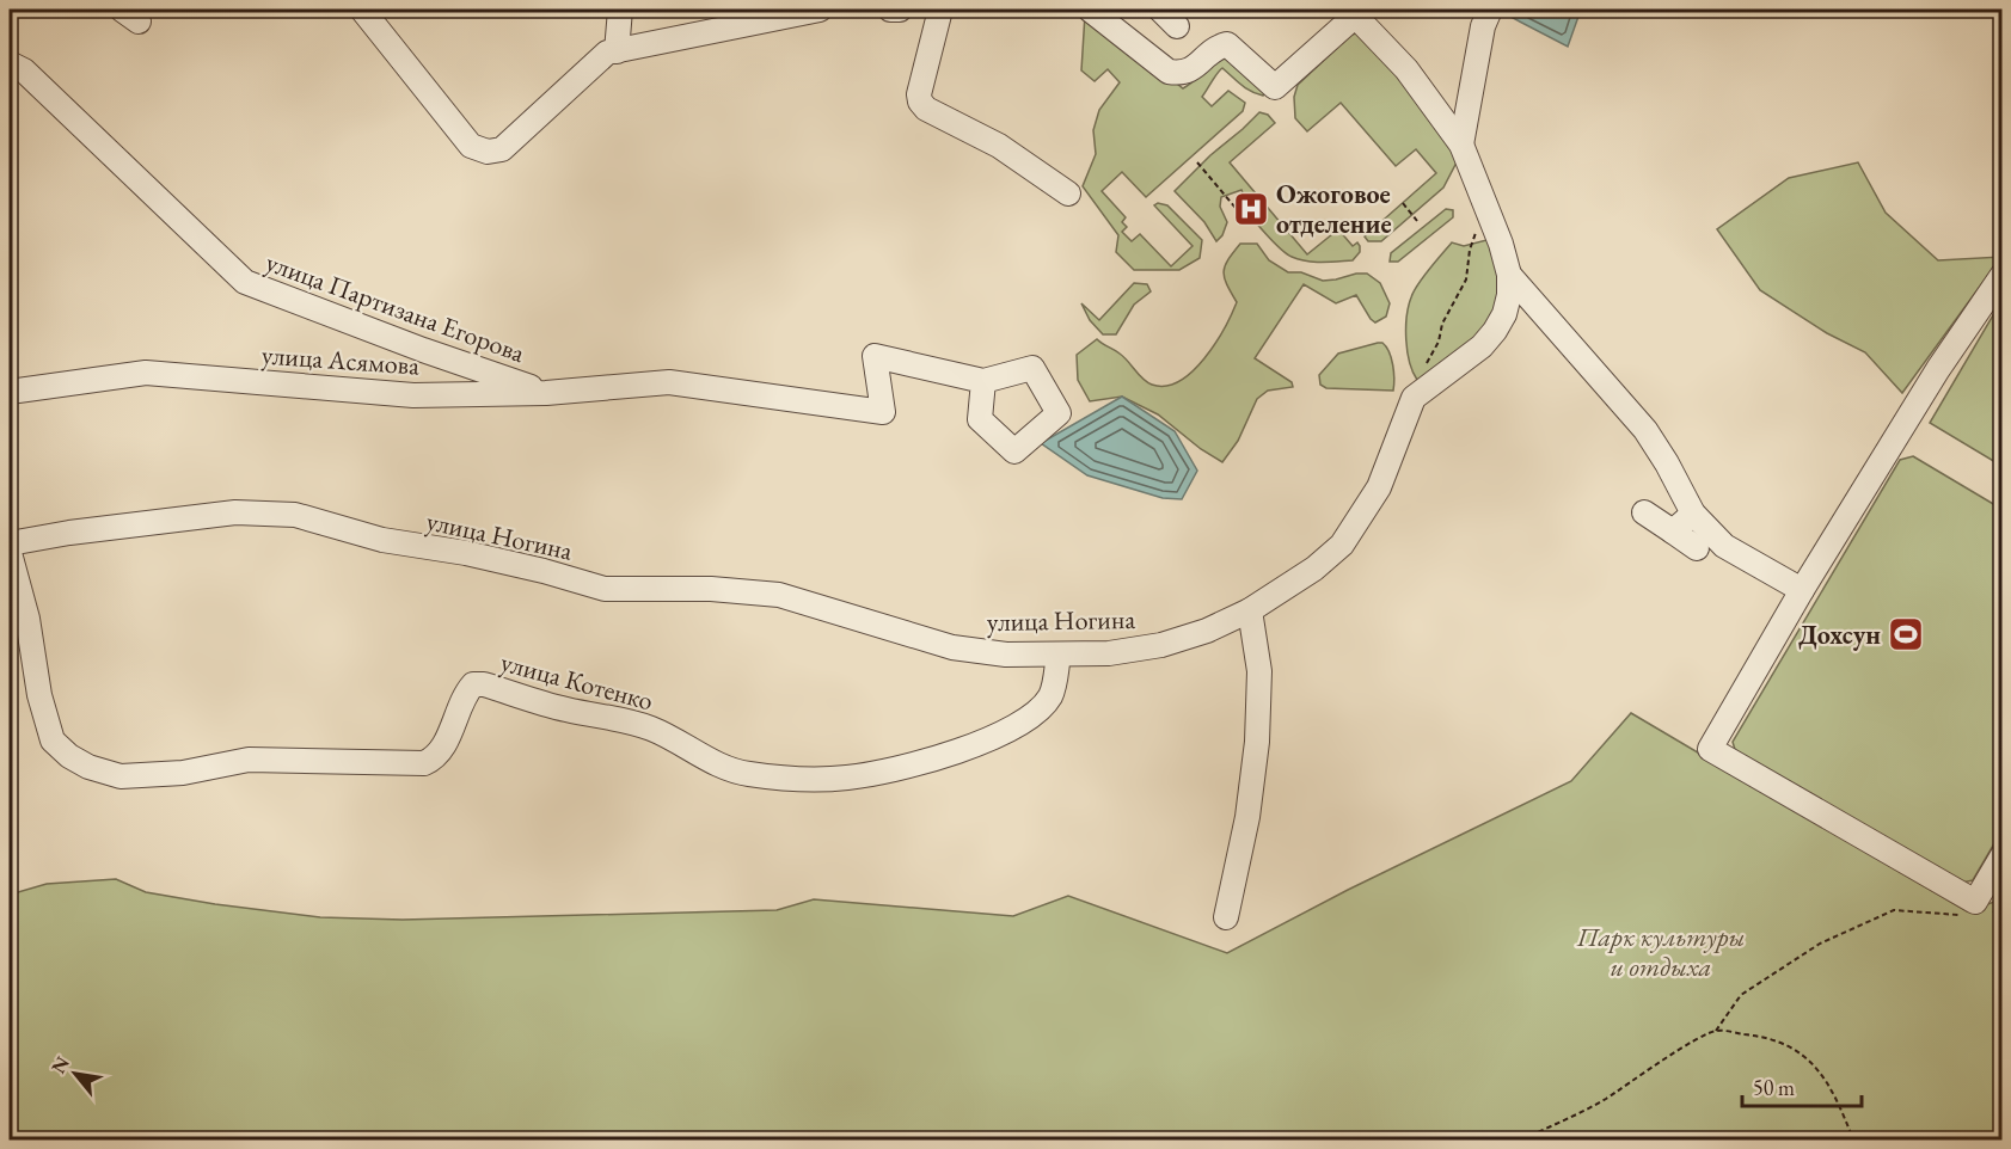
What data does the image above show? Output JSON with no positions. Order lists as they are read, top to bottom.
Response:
{
  "streets": {
    "street": [
      "улица Партизана Егорова",
      "улица Асямова",
      "улица Ногина",
      "улица Котенко"
    ]
  },
  "crossings": [
    ["улица Партизана Егорова", "улица Асямова"],
    ["улица Ногина", "улица Котенко"]
  ],
  "parks": ["Парк культуры и отдыха"],
  "places": {
    "hospital": ["Ожоговое отделение"],
    "sports": ["Дохсун"]
  },
  "scale_bar": "50 m",
  "north": "top left"
}
